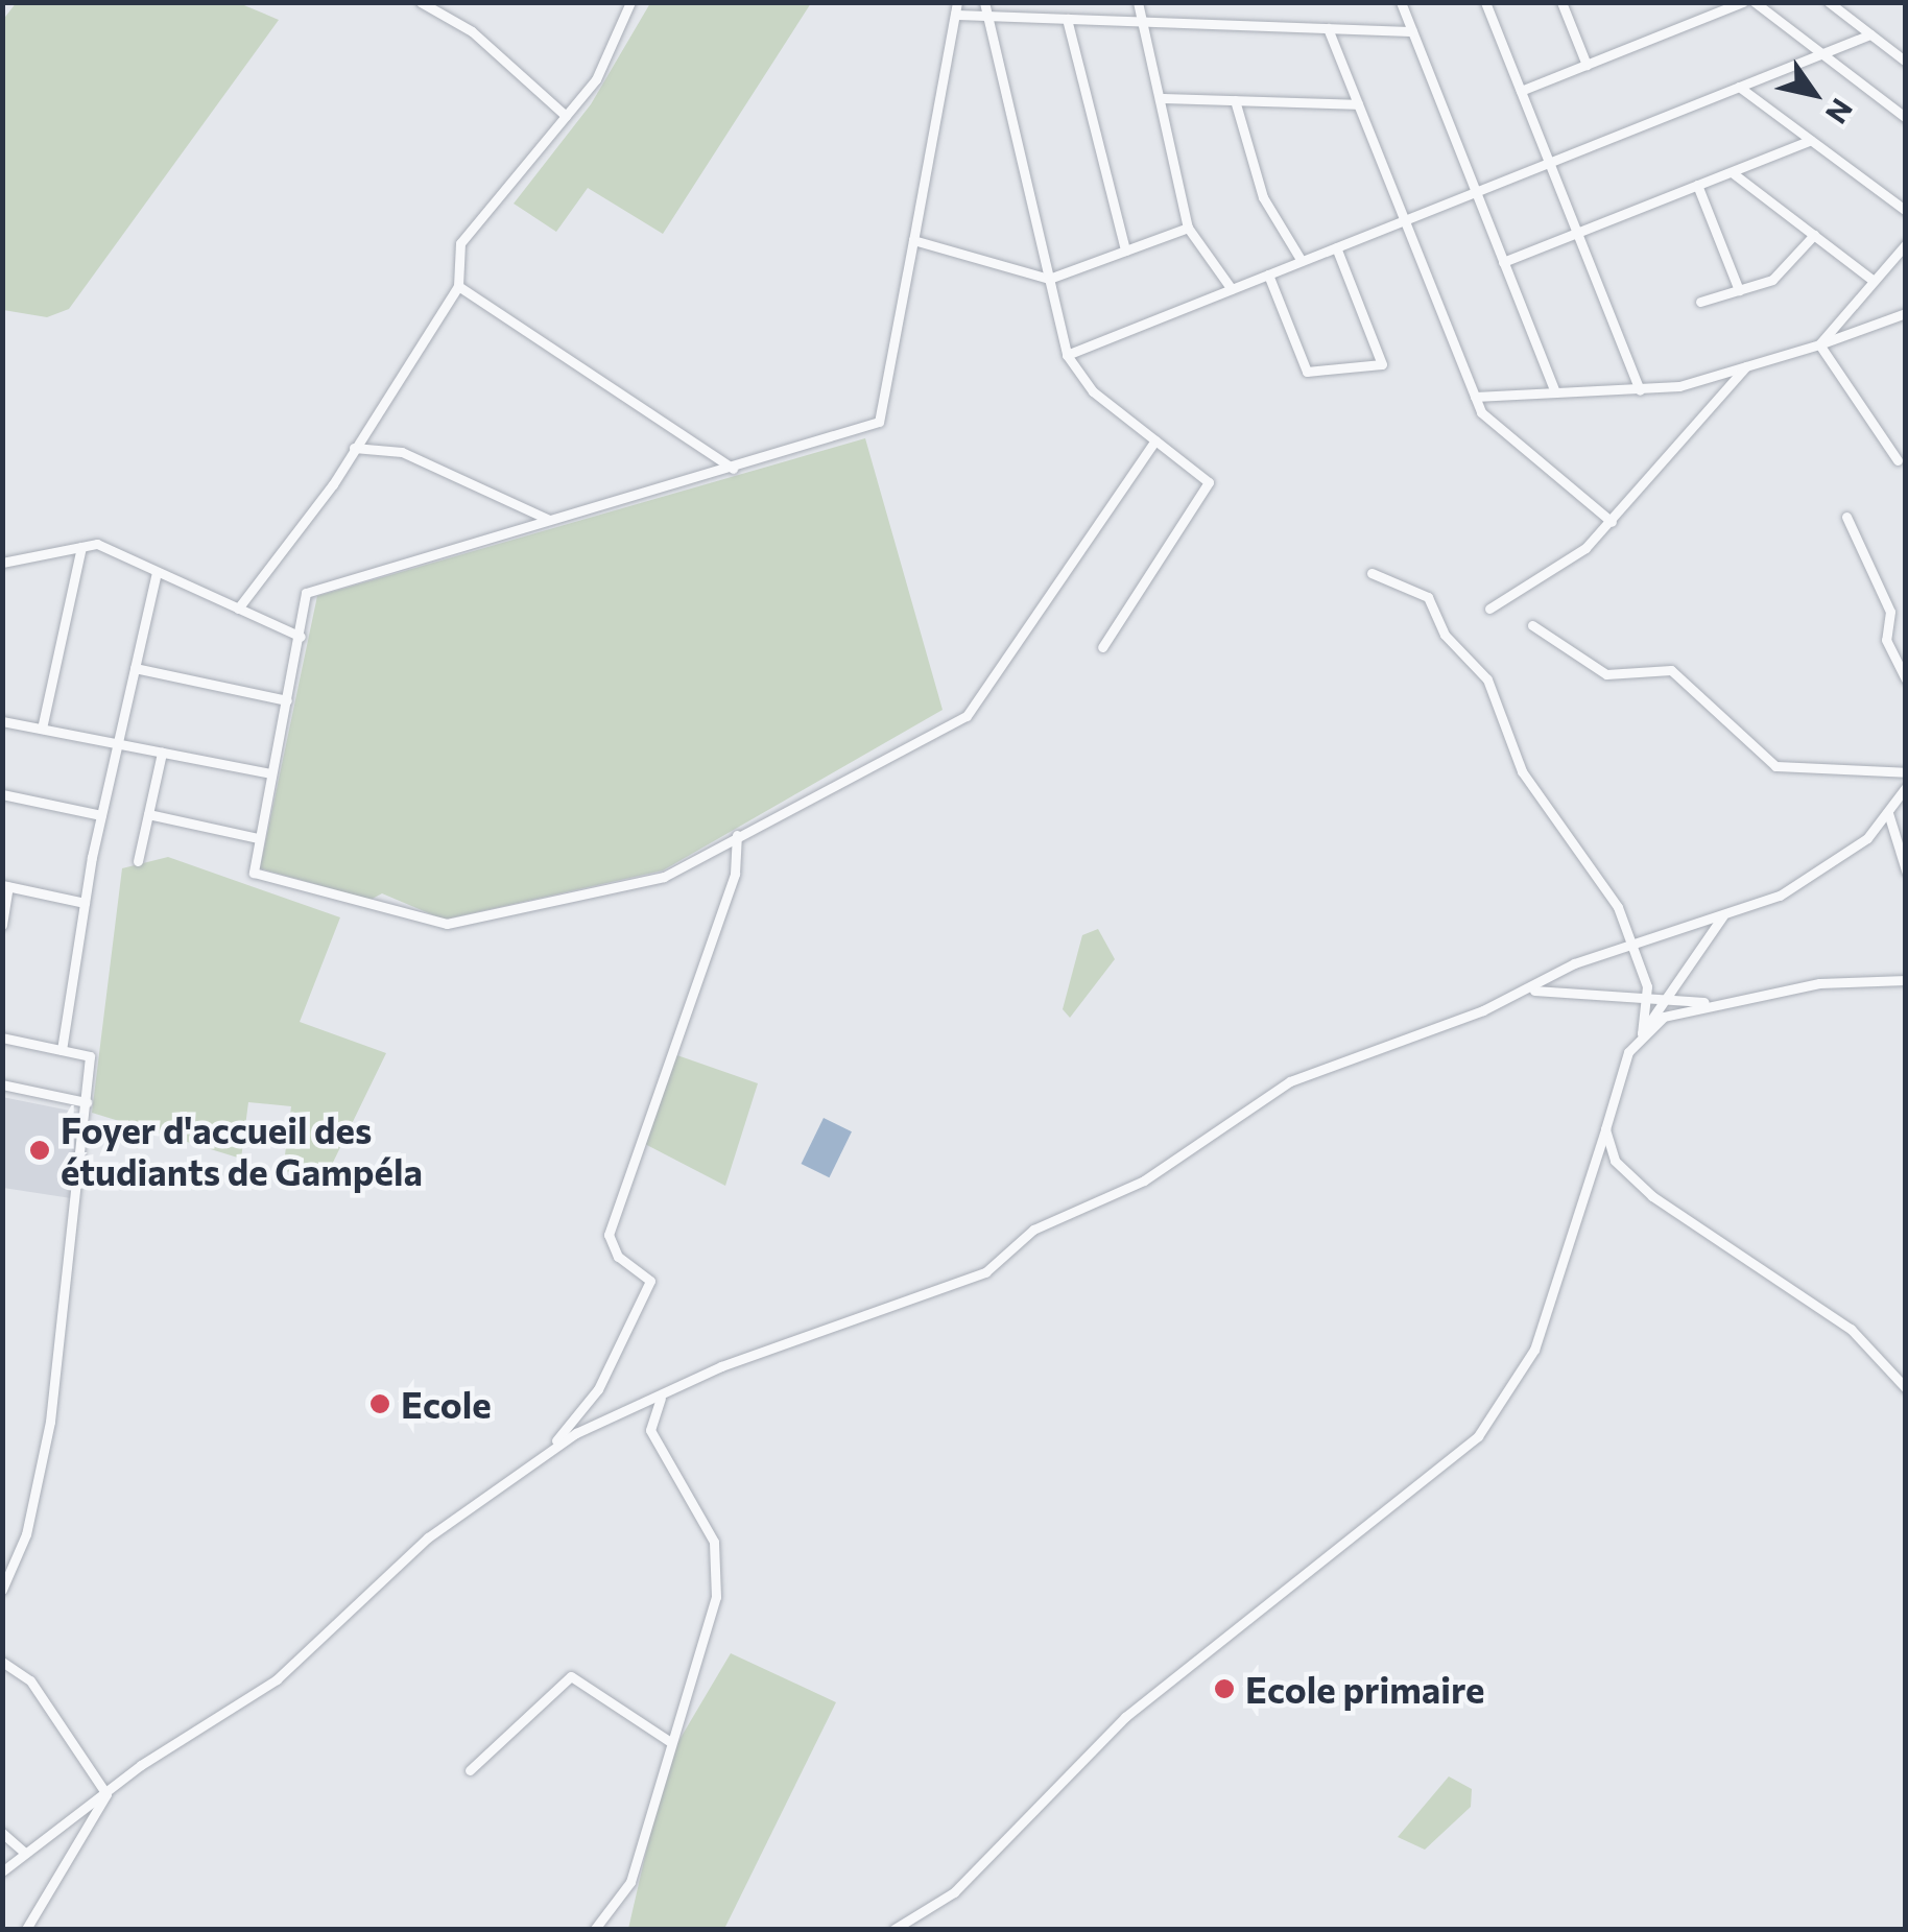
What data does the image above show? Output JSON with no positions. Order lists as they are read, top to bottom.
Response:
{
  "places": ["Foyer d'accueil des étudiants de Gampéla", "Ecole", "Ecole primaire"],
  "north": "bottom right"
}
